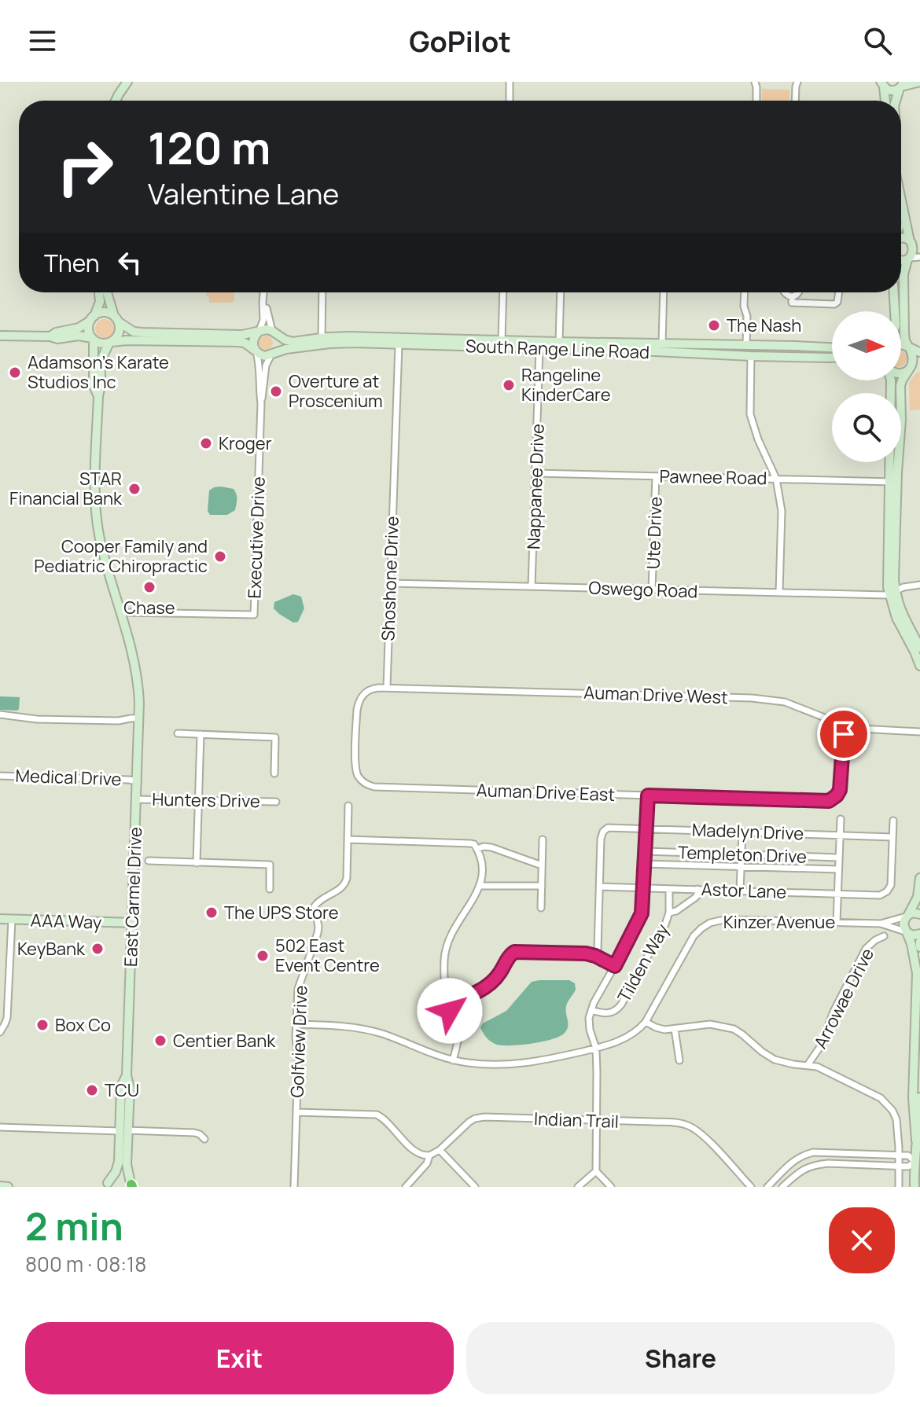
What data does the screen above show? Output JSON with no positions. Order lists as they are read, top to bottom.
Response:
{
  "streets": {
    "street": [
      "South Range Line Road",
      "Pawnee Road",
      "Nappanee Drive",
      "Ute Drive",
      "Executive Drive",
      "Shoshone Drive",
      "Oswego Road",
      "Auman Drive West",
      "Medical Drive",
      "Auman Drive East",
      "Hunters Drive",
      "Madelyn Drive",
      "Templeton Drive",
      "Astor Lane",
      "East Carmel Drive",
      "AAA Way",
      "Kinzer Avenue",
      "Tilden Way",
      "Arrowae Drive",
      "Golfview Drive",
      "Indian Trail"
    ]
  },
  "crossings": [
    ["South Range Line Road", "Nappanee Drive"],
    ["South Range Line Road", "Executive Drive"],
    ["South Range Line Road", "Shoshone Drive"],
    ["Pawnee Road", "Nappanee Drive"],
    ["Pawnee Road", "Ute Drive"],
    ["Nappanee Drive", "Oswego Road"],
    ["Ute Drive", "Oswego Road"],
    ["Executive Drive", "East Carmel Drive"],
    ["Shoshone Drive", "Oswego Road"],
    ["Shoshone Drive", "Auman Drive West"],
    ["Shoshone Drive", "Auman Drive East"],
    ["Auman Drive West", "Auman Drive East"],
    ["Medical Drive", "East Carmel Drive"],
    ["Hunters Drive", "East Carmel Drive"],
    ["Madelyn Drive", "Astor Lane"],
    ["Astor Lane", "Tilden Way"],
    ["East Carmel Drive", "AAA Way"],
    ["Kinzer Avenue", "Golfview Drive"]
  ],
  "places": [
    "The Nash",
    "Adamson's Karate Studios Inc",
    "Rangeline KinderCare",
    "Overture at Proscenium",
    "Kroger",
    "STAR Financial Bank",
    "Cooper Family and Pediatric Chiropractic",
    "Chase",
    "The UPS Store",
    "KeyBank",
    "502 East Event Centre",
    "Box Co",
    "Centier Bank",
    "TCU"
  ],
  "north": "right",
  "page": {
    "header": "GoPilot",
    "turn": ["120 m", "Valentine Lane"],
    "then": "Then",
    "heading": ["2 min", "800 m · 08:18"],
    "buttons": ["Exit", "Share"]
  }
}
